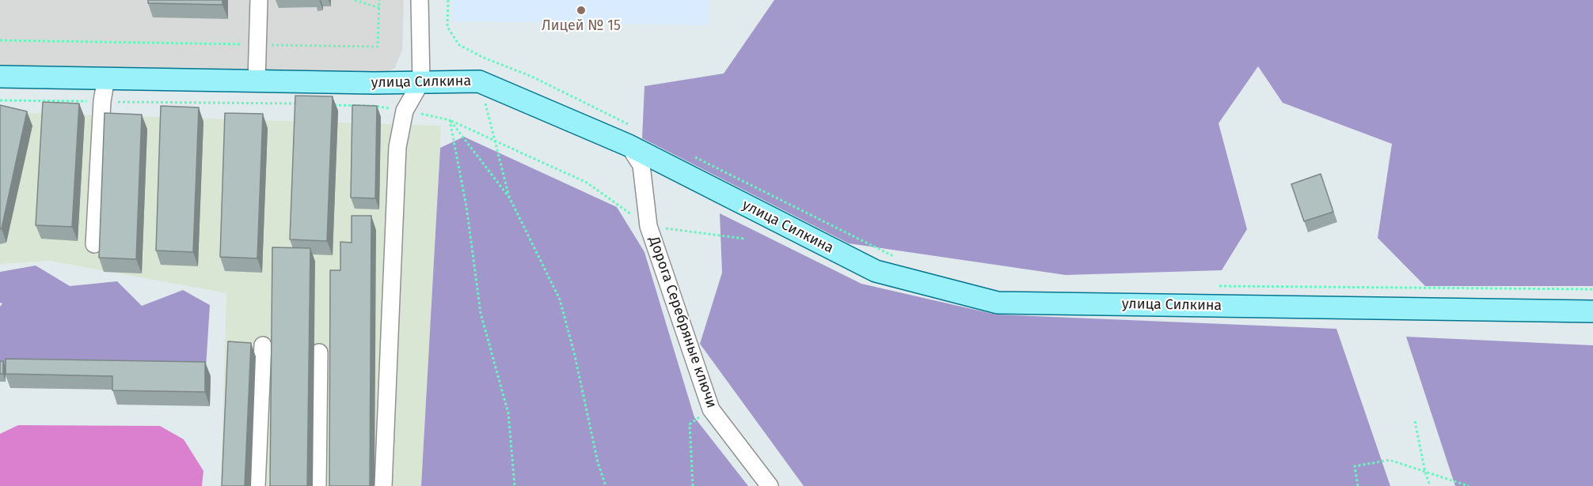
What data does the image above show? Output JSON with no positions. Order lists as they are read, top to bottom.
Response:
{
  "streets": {
    "main road": ["улица Силкина"],
    "street": ["Дорога Серебряные ключи"]
  },
  "crossings": [
    ["улица Силкина", "Дорога Серебряные ключи"]
  ],
  "places": ["Лицей № 15"]
}
